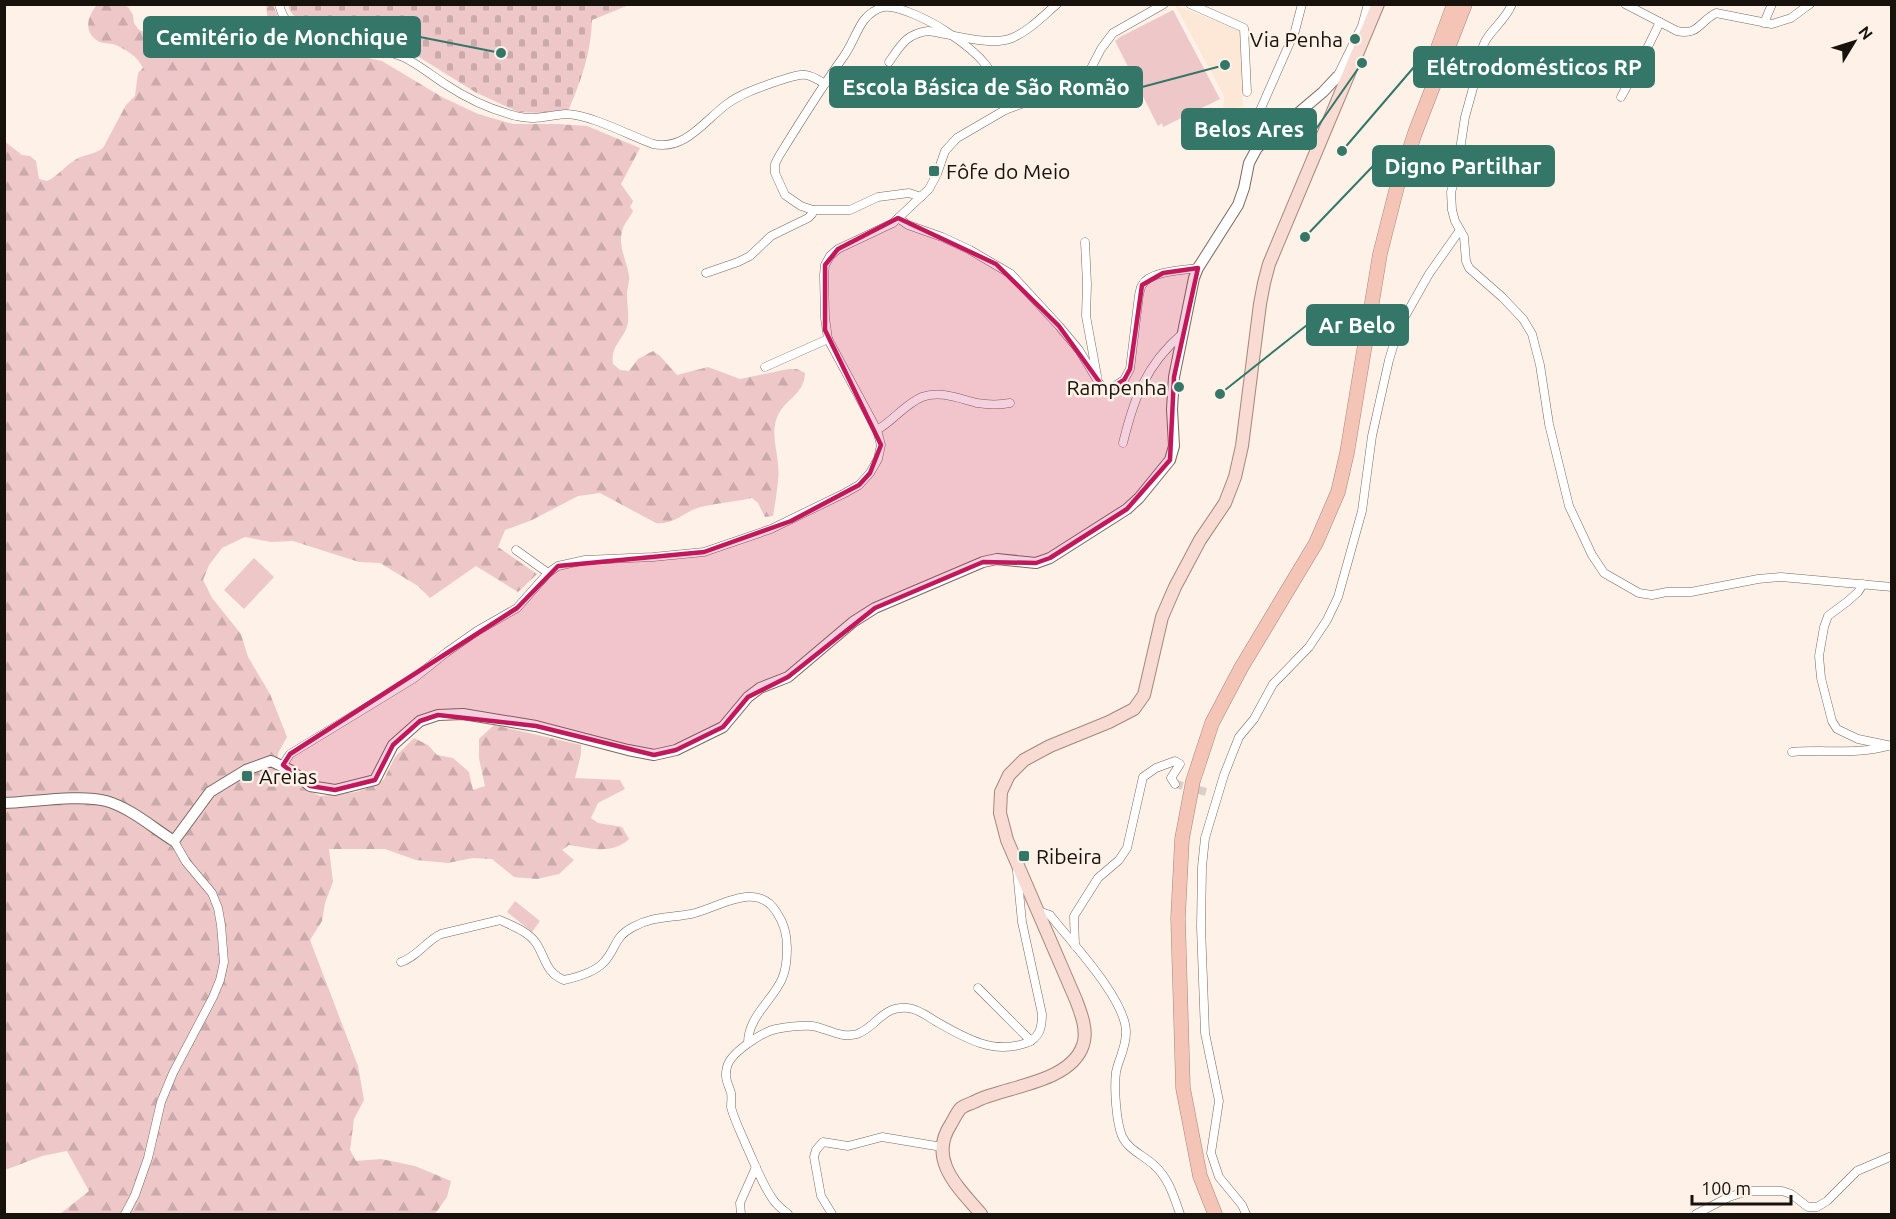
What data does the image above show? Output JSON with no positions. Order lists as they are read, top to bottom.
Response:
{
  "places": {
    "other": [
      "Via Penha",
      "Cemitério de Monchique",
      "Belos Ares",
      "Escola Básica de São Romão",
      "Elétrodomésticos RP",
      "Digno Partilhar",
      "Rampenha",
      "Ar Belo"
    ],
    "transit": ["Fôfe do Meio", "Areias", "Ribeira"]
  },
  "scale_bar": "100 m",
  "north": "top right"
}
